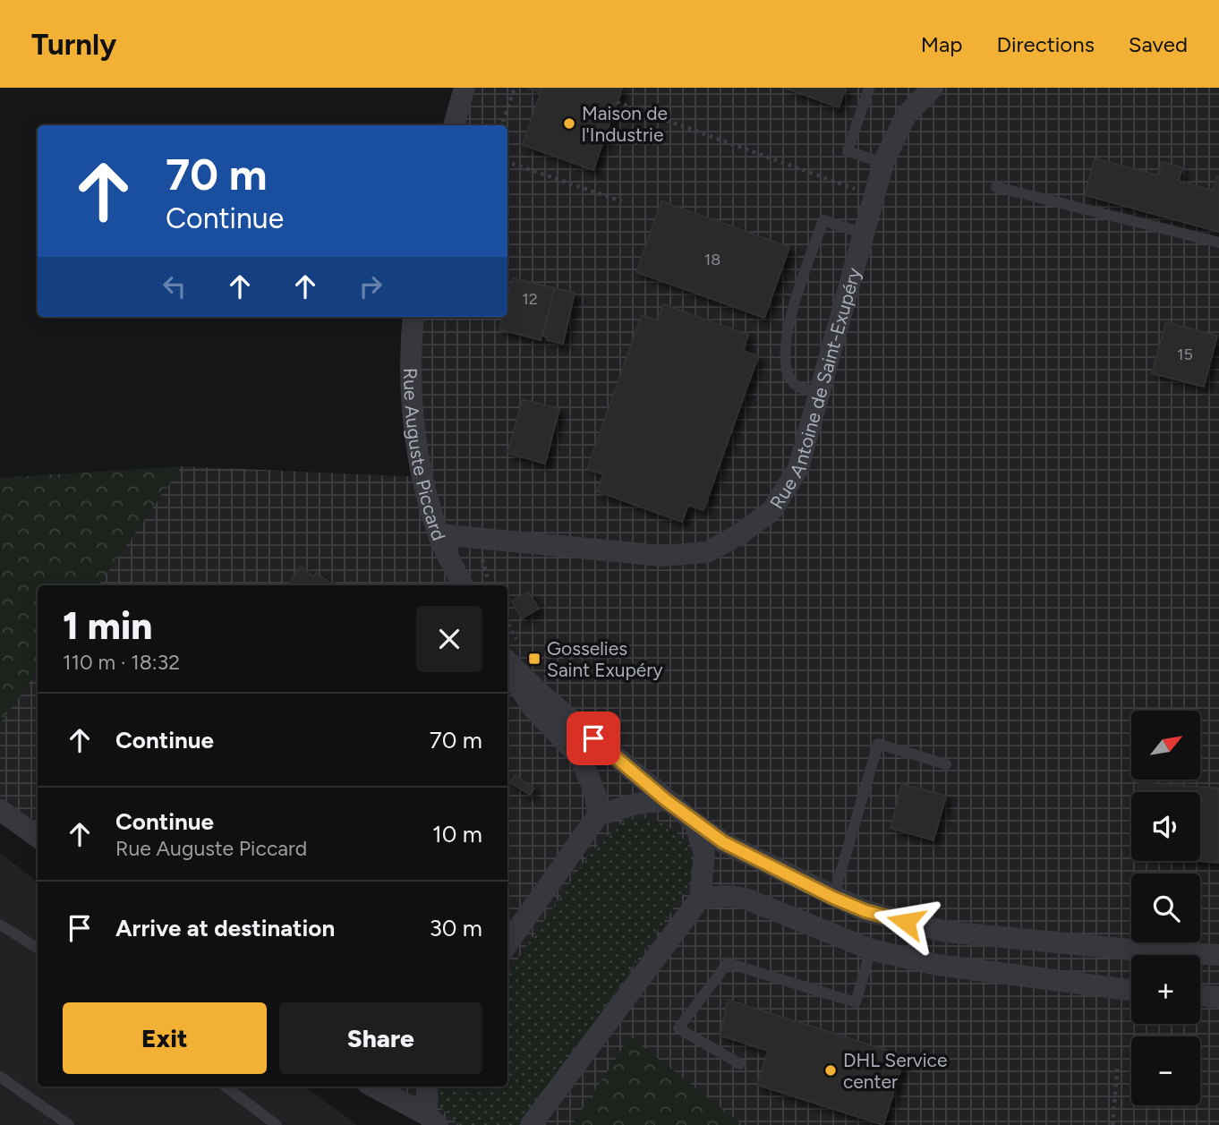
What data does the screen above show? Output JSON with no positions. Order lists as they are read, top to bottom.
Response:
{
  "streets": {
    "street": ["Rue Antoine de Saint-Exupéry", "Rue Auguste Piccard"]
  },
  "crossings": [
    ["Rue Antoine de Saint-Exupéry", "Rue Auguste Piccard"]
  ],
  "places": {
    "other": ["Maison de l'Industrie", "DHL Service center"],
    "transit": ["Gosselies Saint Exupéry"]
  },
  "house_numbers": ["18", "12", "15"],
  "north": "top right",
  "page": {
    "header": "Turnly",
    "nav": ["Map", "Directions", "Saved"],
    "turn": ["70 m", "Continue"],
    "heading": ["1 min", "110 m · 18:32"],
    "list": [
      {
        "name": "Continue",
        "value": "70 m"
      },
      {
        "name": "Continue",
        "note": "Rue Auguste Piccard",
        "value": "10 m"
      },
      {
        "name": "Arrive at destination",
        "value": "30 m"
      }
    ],
    "map_buttons": ["+", "−"],
    "buttons": ["Exit", "Share"]
  }
}
